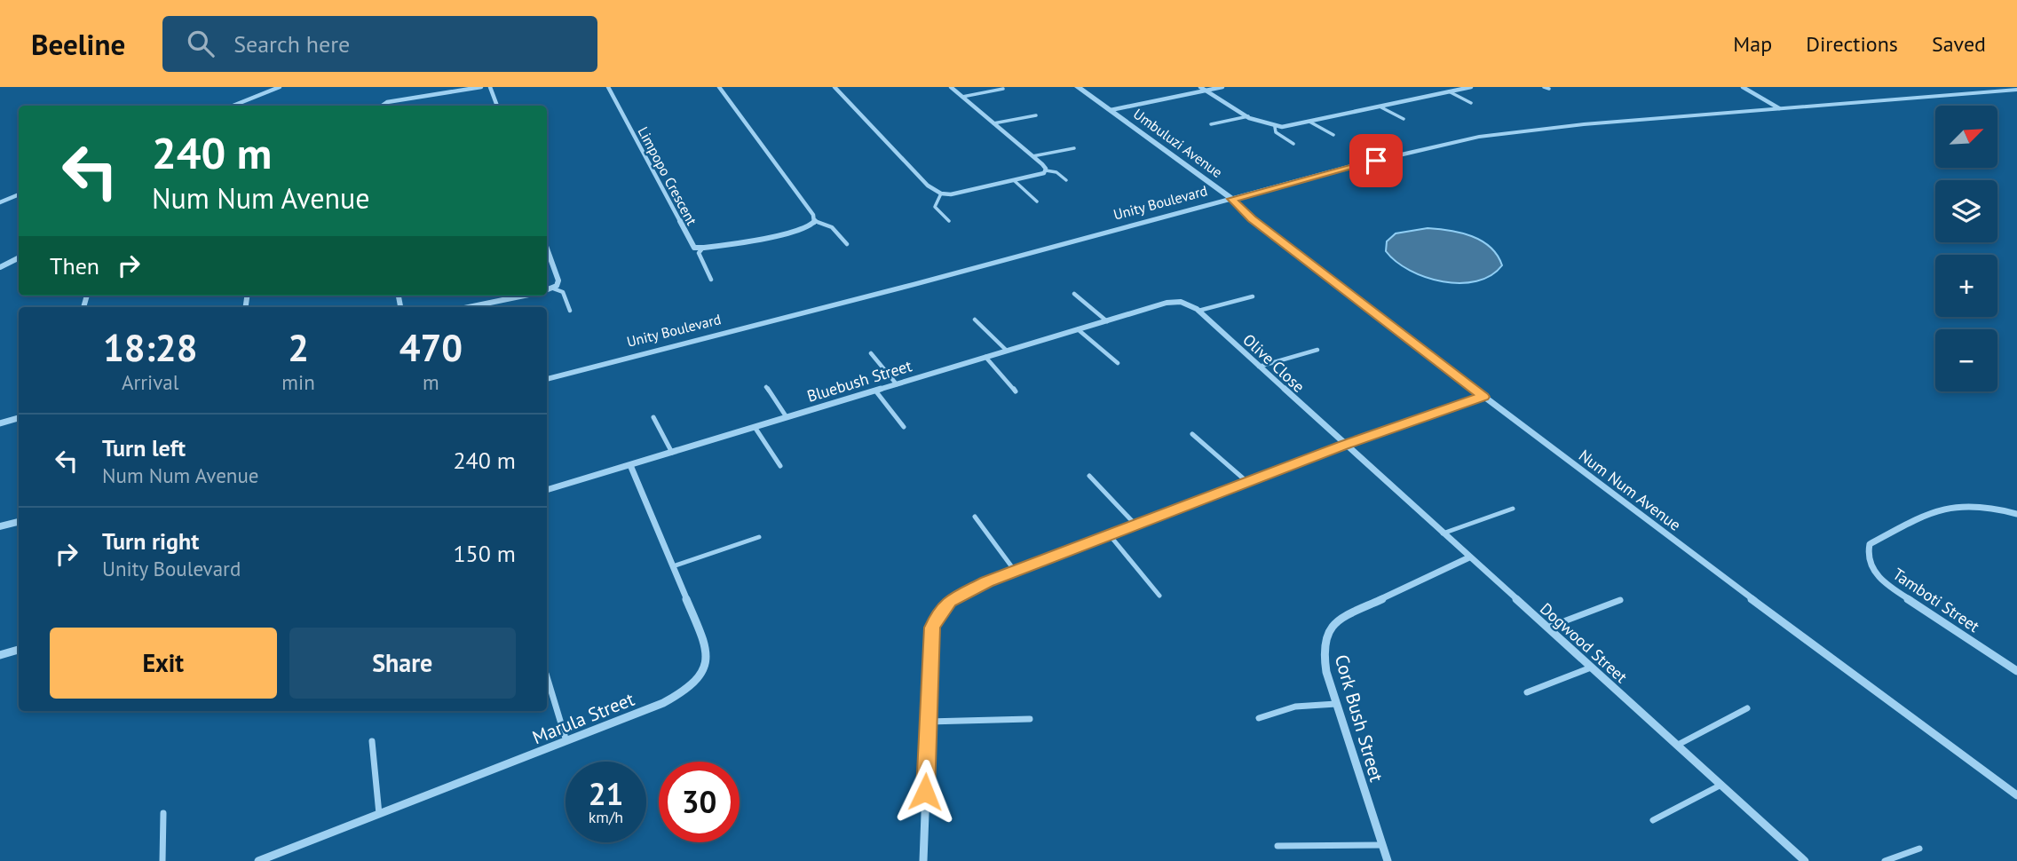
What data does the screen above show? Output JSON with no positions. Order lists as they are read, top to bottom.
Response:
{
  "streets": {
    "street": [
      "Umbuluzi Avenue",
      "Limpopo Crescent",
      "Unity Boulevard",
      "Olive Close",
      "Bluebush Street",
      "Num Num Avenue",
      "Tamboti Street",
      "Dogwood Street",
      "Marula Street",
      "Cork Bush Street"
    ]
  },
  "crossings": [
    ["Umbuluzi Avenue", "Unity Boulevard"],
    ["Umbuluzi Avenue", "Num Num Avenue"],
    ["Unity Boulevard", "Num Num Avenue"],
    ["Olive Close", "Bluebush Street"],
    ["Olive Close", "Dogwood Street"],
    ["Bluebush Street", "Marula Street"],
    ["Dogwood Street", "Cork Bush Street"]
  ],
  "north": "top right",
  "page": {
    "header": "Beeline",
    "search": "Search here",
    "nav": ["Map", "Directions", "Saved"],
    "map_buttons": ["+", "−"],
    "turn": ["240 m", "Num Num Avenue"],
    "then": "Then",
    "eta": [
      "18:28",
      "Arrival",
      "2",
      "min",
      "470",
      "m"
    ],
    "list": [
      {
        "name": "Turn left",
        "note": "Num Num Avenue",
        "value": "240 m"
      },
      {
        "name": "Turn right",
        "note": "Unity Boulevard",
        "value": "150 m"
      }
    ],
    "buttons": ["Exit", "Share"],
    "speed": "21 km/h",
    "limit": "30"
  }
}
